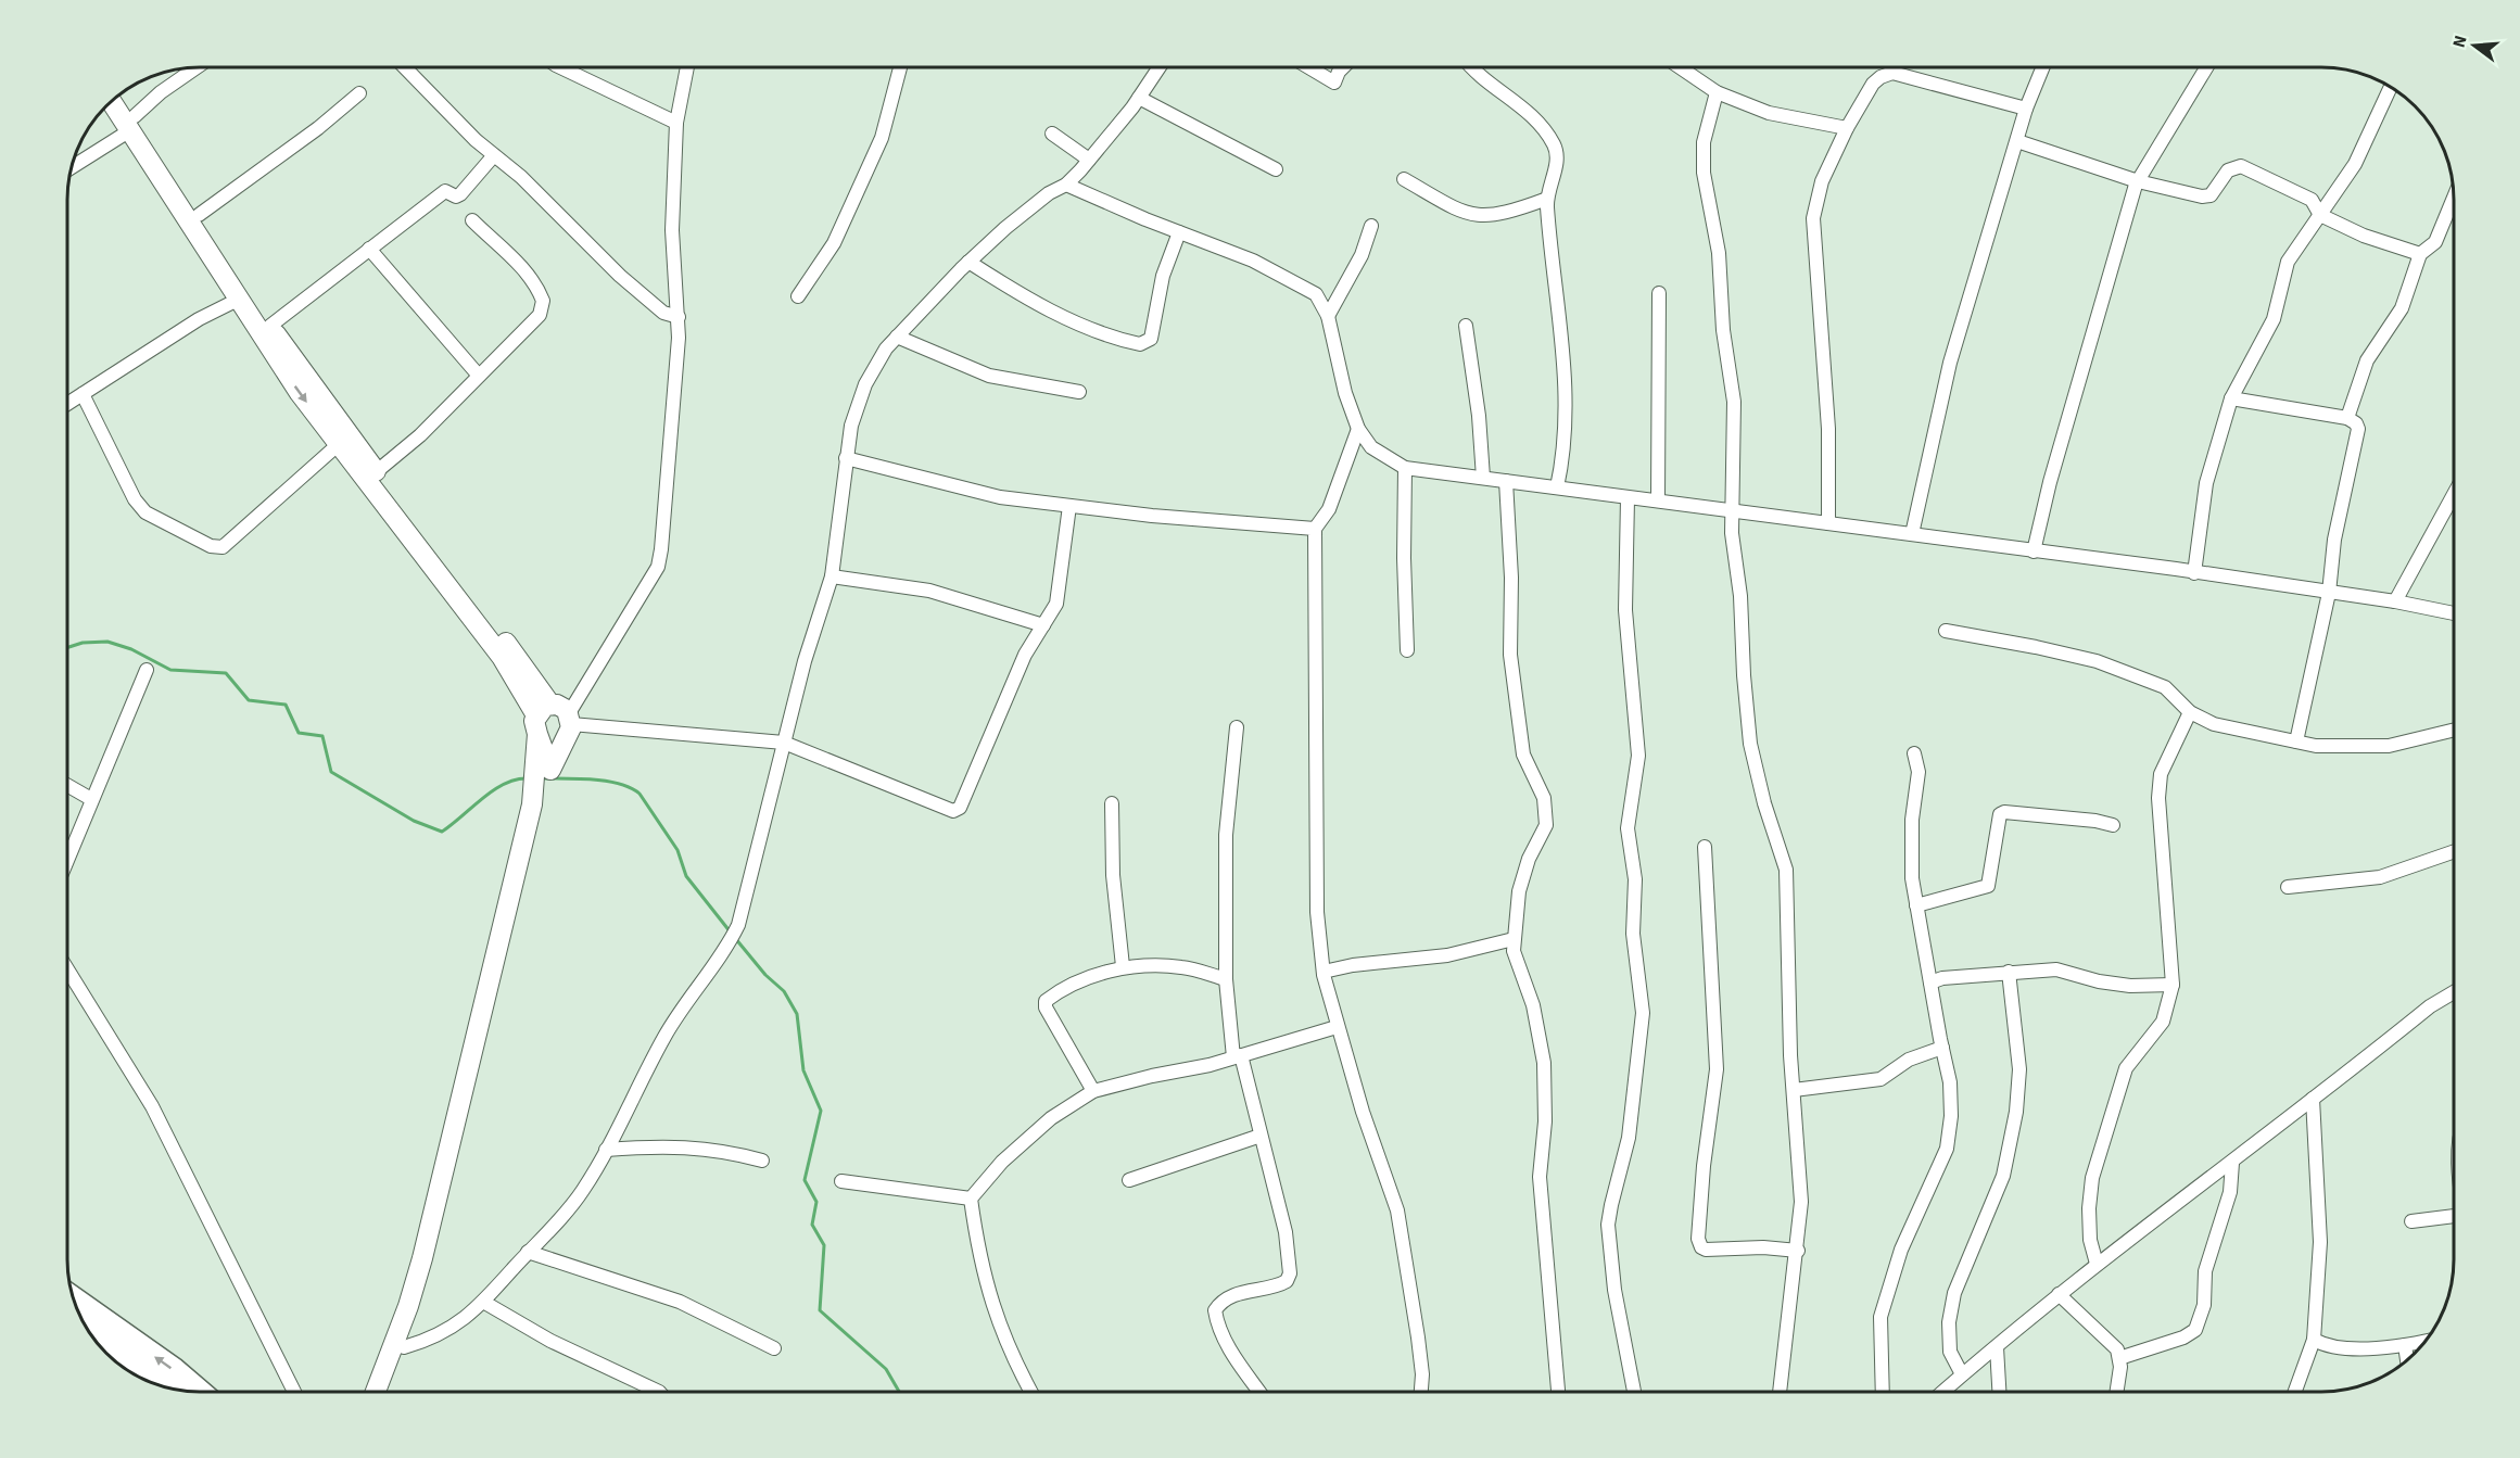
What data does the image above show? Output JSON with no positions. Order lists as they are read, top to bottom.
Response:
{
  "north": "left"
}
